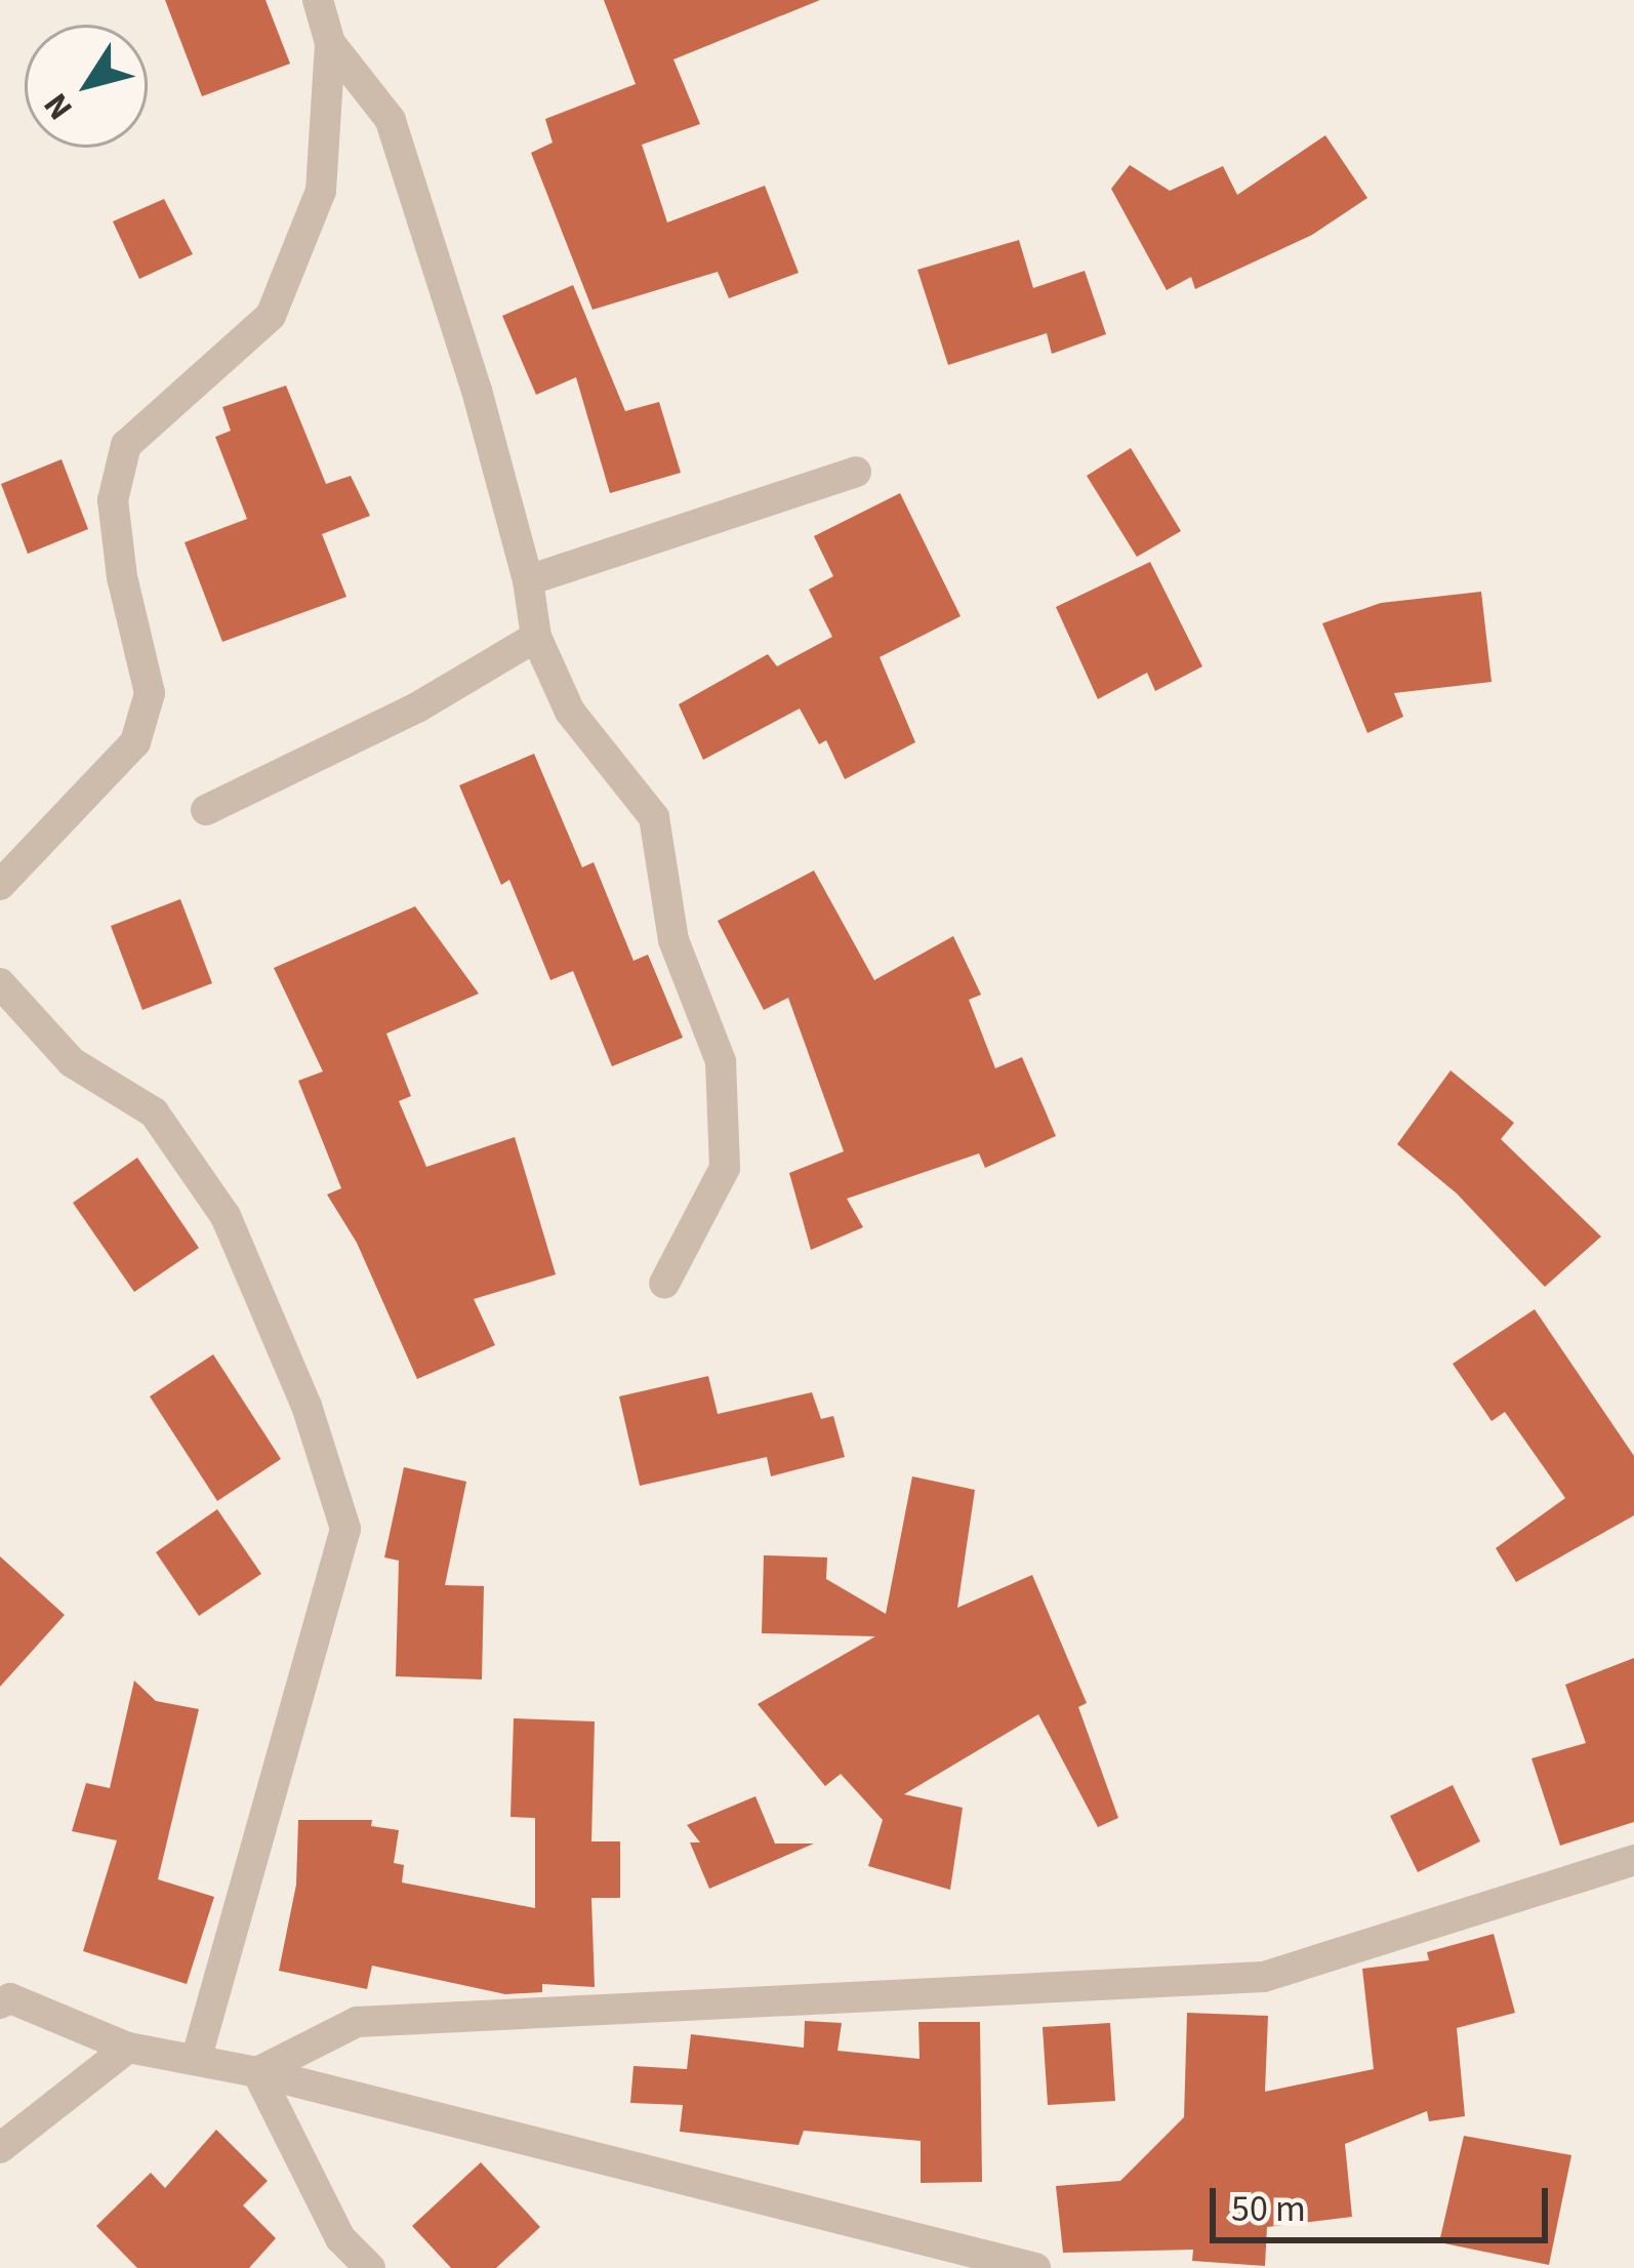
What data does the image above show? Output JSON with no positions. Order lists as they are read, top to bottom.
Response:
{
  "scale_bar": "50 m",
  "north": "bottom left"
}
